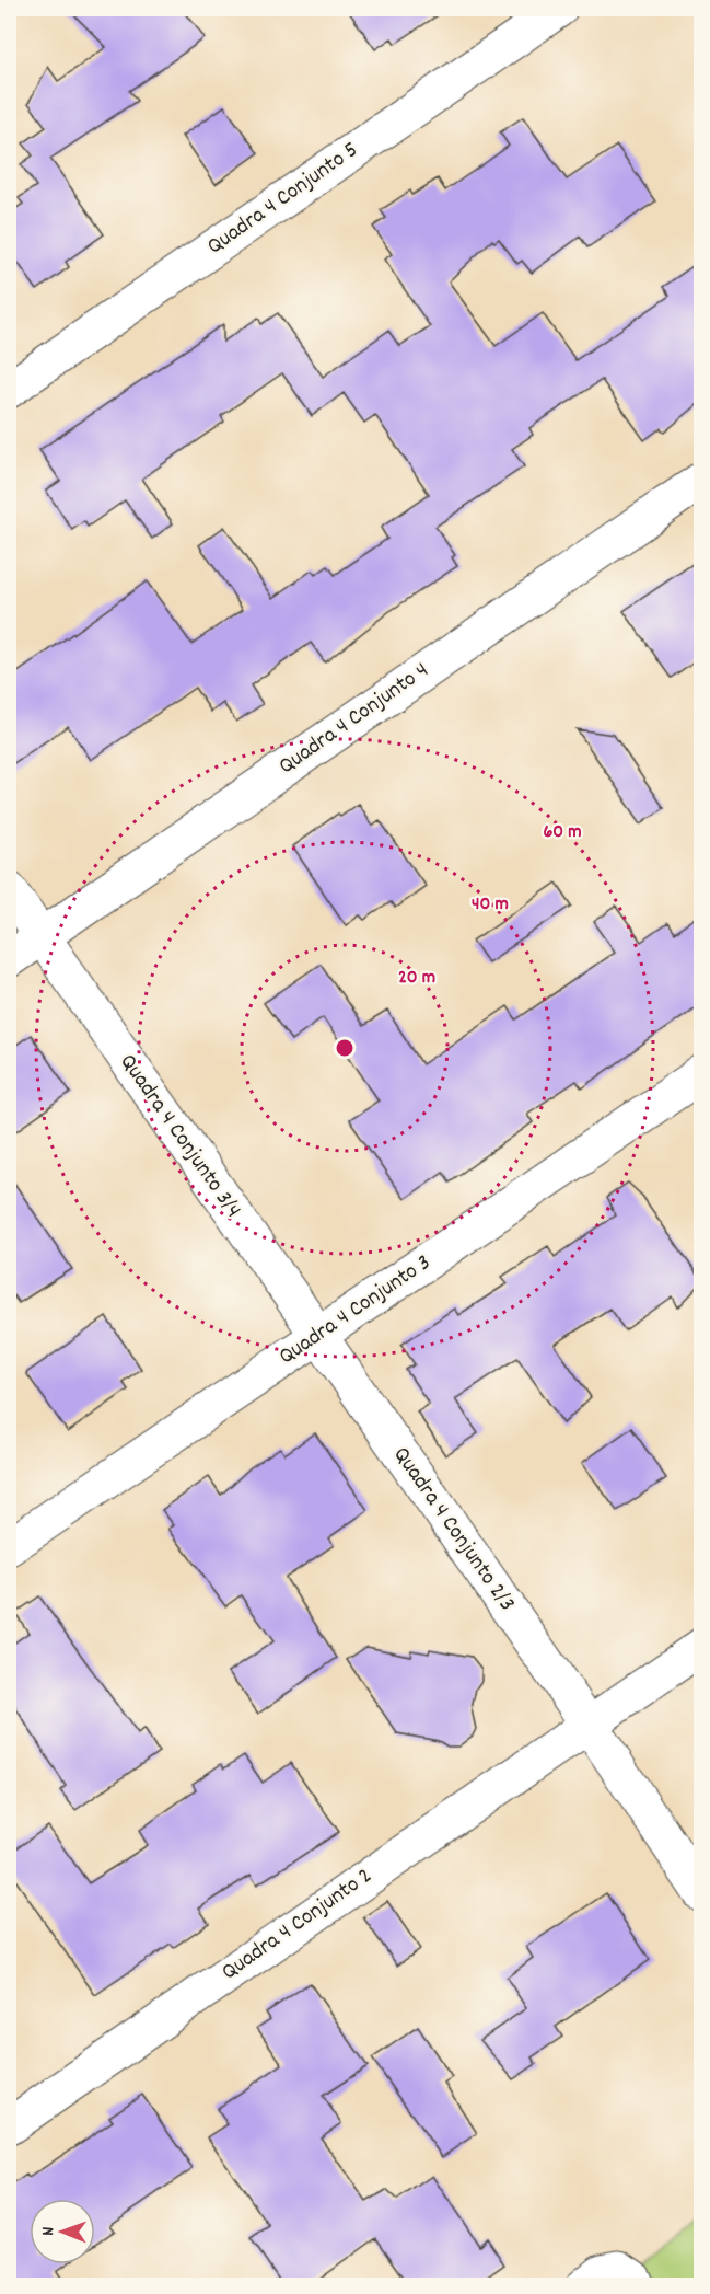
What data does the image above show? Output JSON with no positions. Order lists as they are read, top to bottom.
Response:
{
  "streets": {
    "street": [
      "Quadra 4 Conjunto 5",
      "Quadra 4 Conjunto 4",
      "Quadra 4 Conjunto 3/4",
      "Quadra 4 Conjunto 3",
      "Quadra 4 Conjunto 2/3",
      "Quadra 4 Conjunto 2"
    ]
  },
  "crossings": [
    ["Quadra 4 Conjunto 4", "Quadra 4 Conjunto 3/4"],
    ["Quadra 4 Conjunto 3/4", "Quadra 4 Conjunto 3"],
    ["Quadra 4 Conjunto 3/4", "Quadra 4 Conjunto 2/3"],
    ["Quadra 4 Conjunto 3", "Quadra 4 Conjunto 2/3"],
    ["Quadra 4 Conjunto 2/3", "Quadra 4 Conjunto 2"]
  ],
  "north": "left",
  "rings": ["60 m", "40 m", "20 m"]
}
